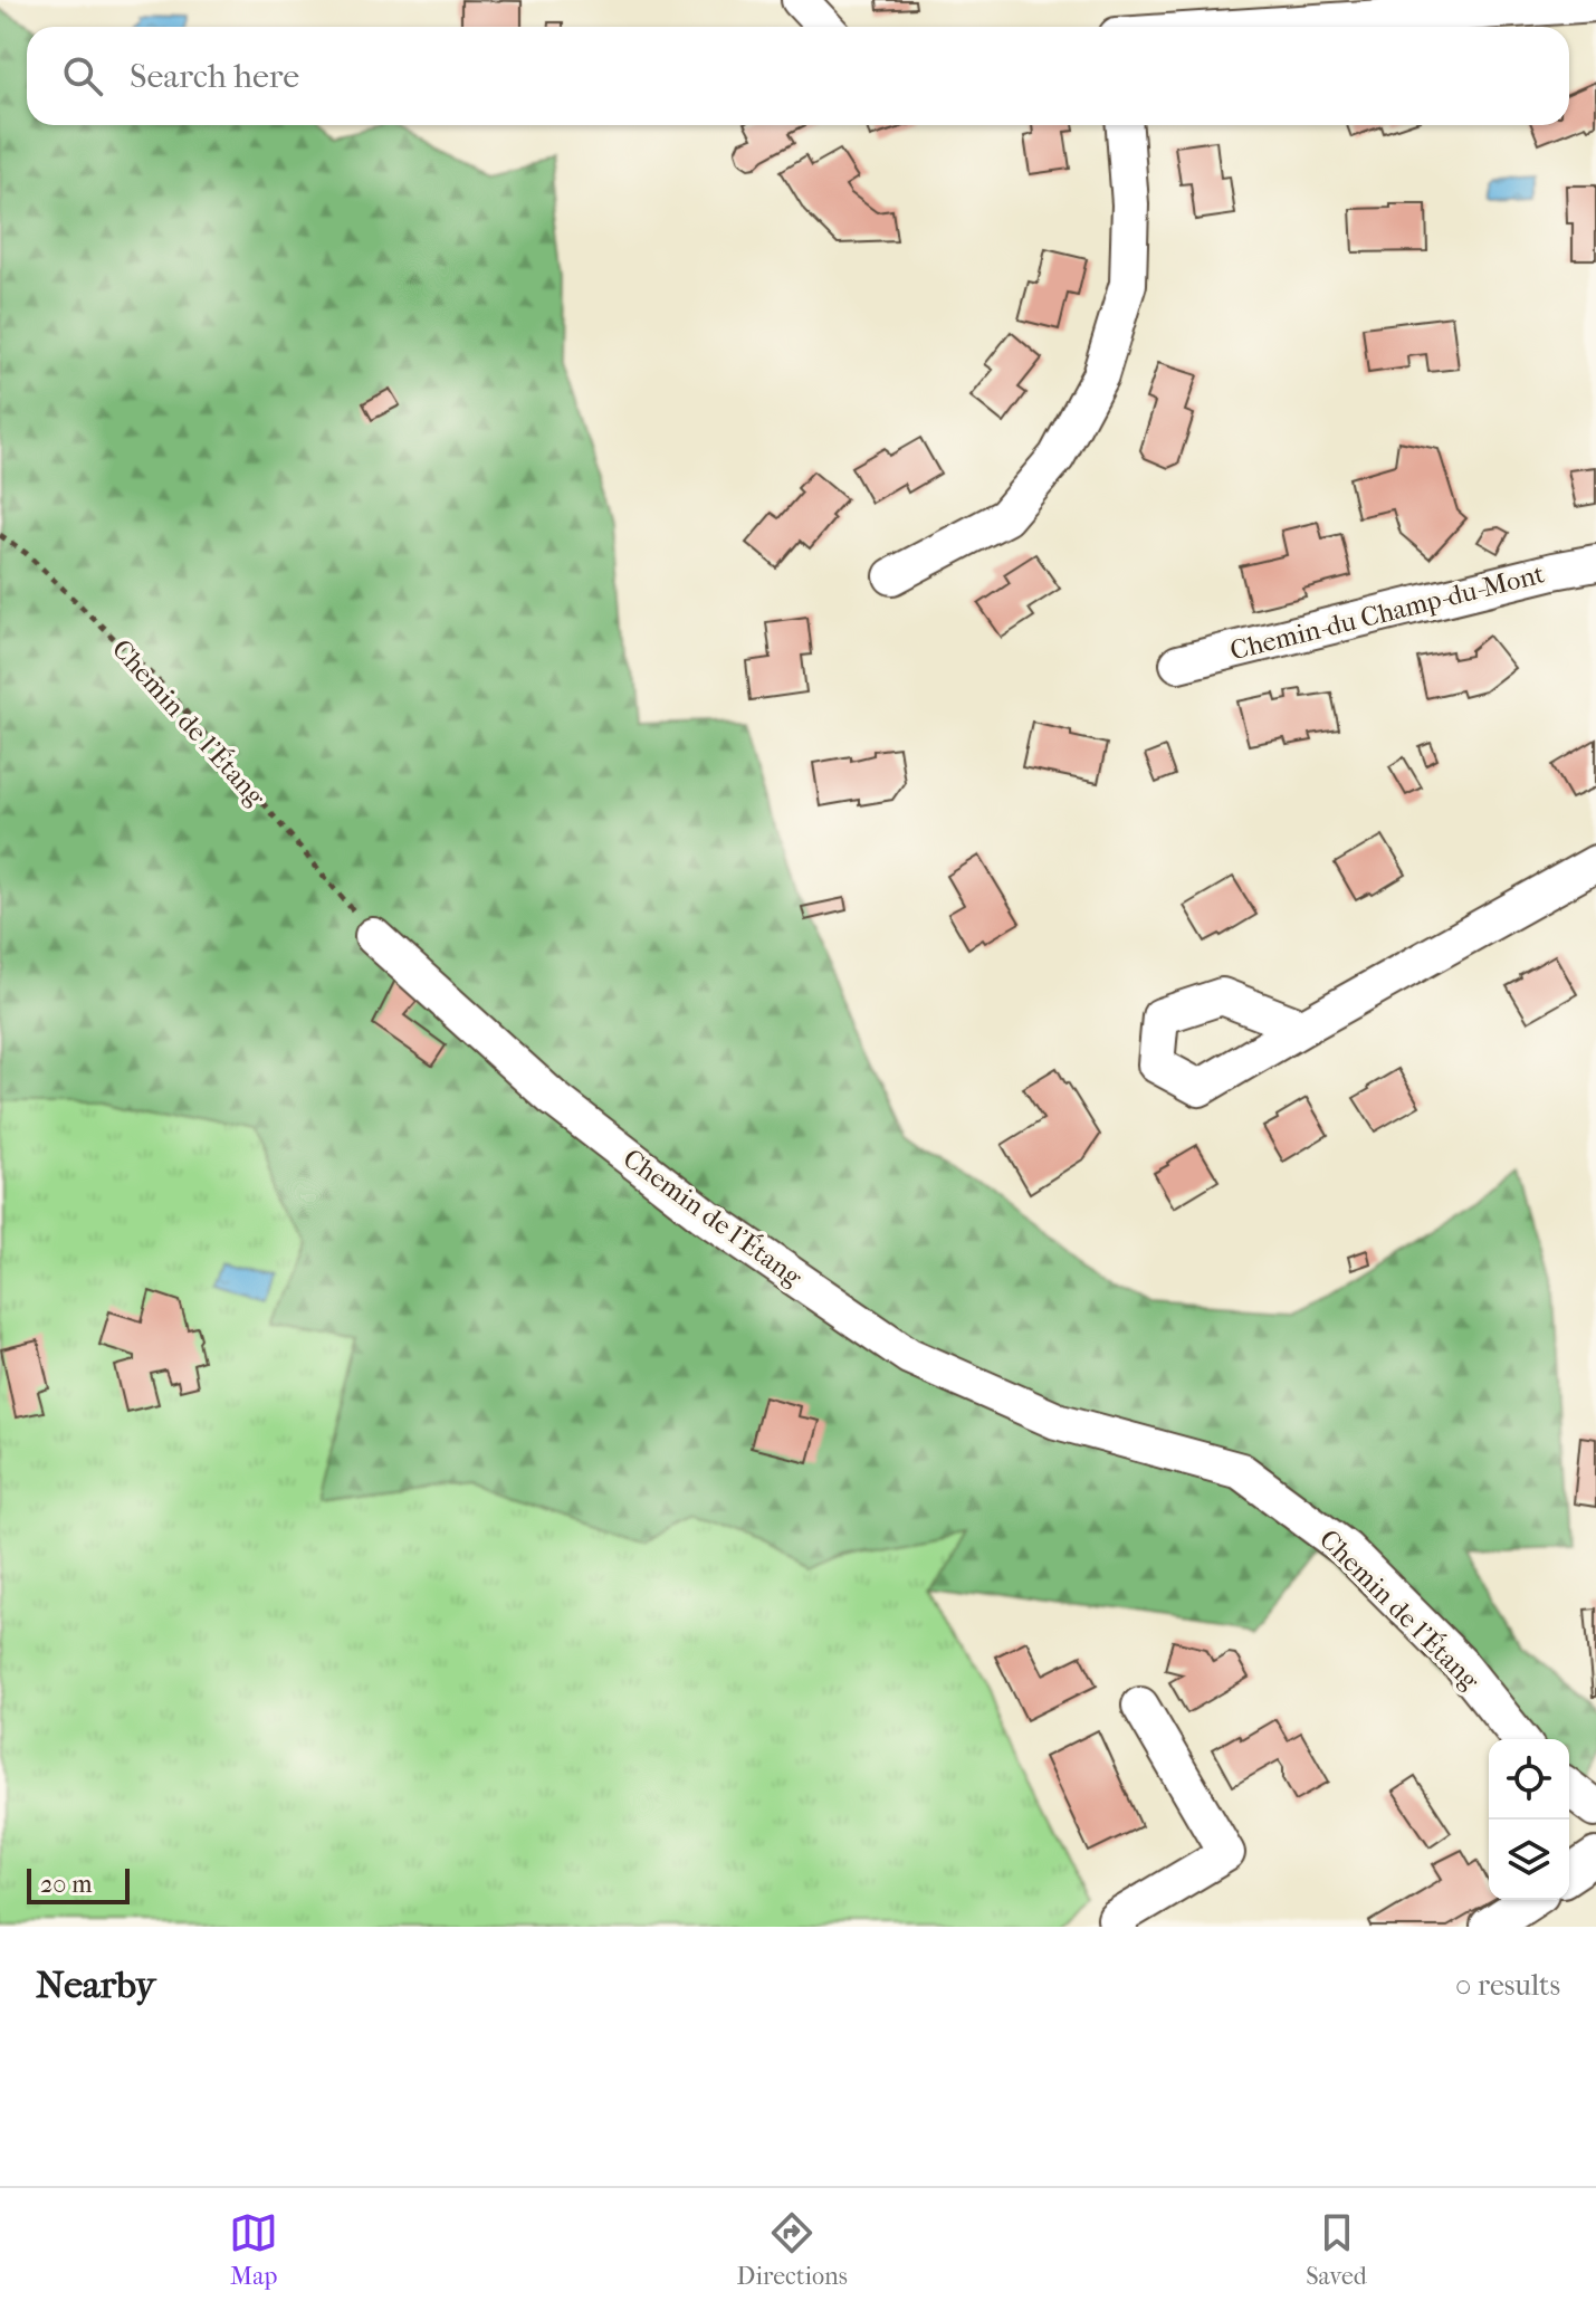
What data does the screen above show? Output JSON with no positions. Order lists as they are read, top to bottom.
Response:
{
  "streets": {
    "street": ["Chemin-du Champ-du-Mont", "Chemin de l'Étang"]
  },
  "scale_bar": "20 m",
  "page": {
    "search": "Search here",
    "scale": "20 m",
    "heading": ["Nearby", "0 results"],
    "nav": ["Map", "Directions", "Saved"]
  }
}
